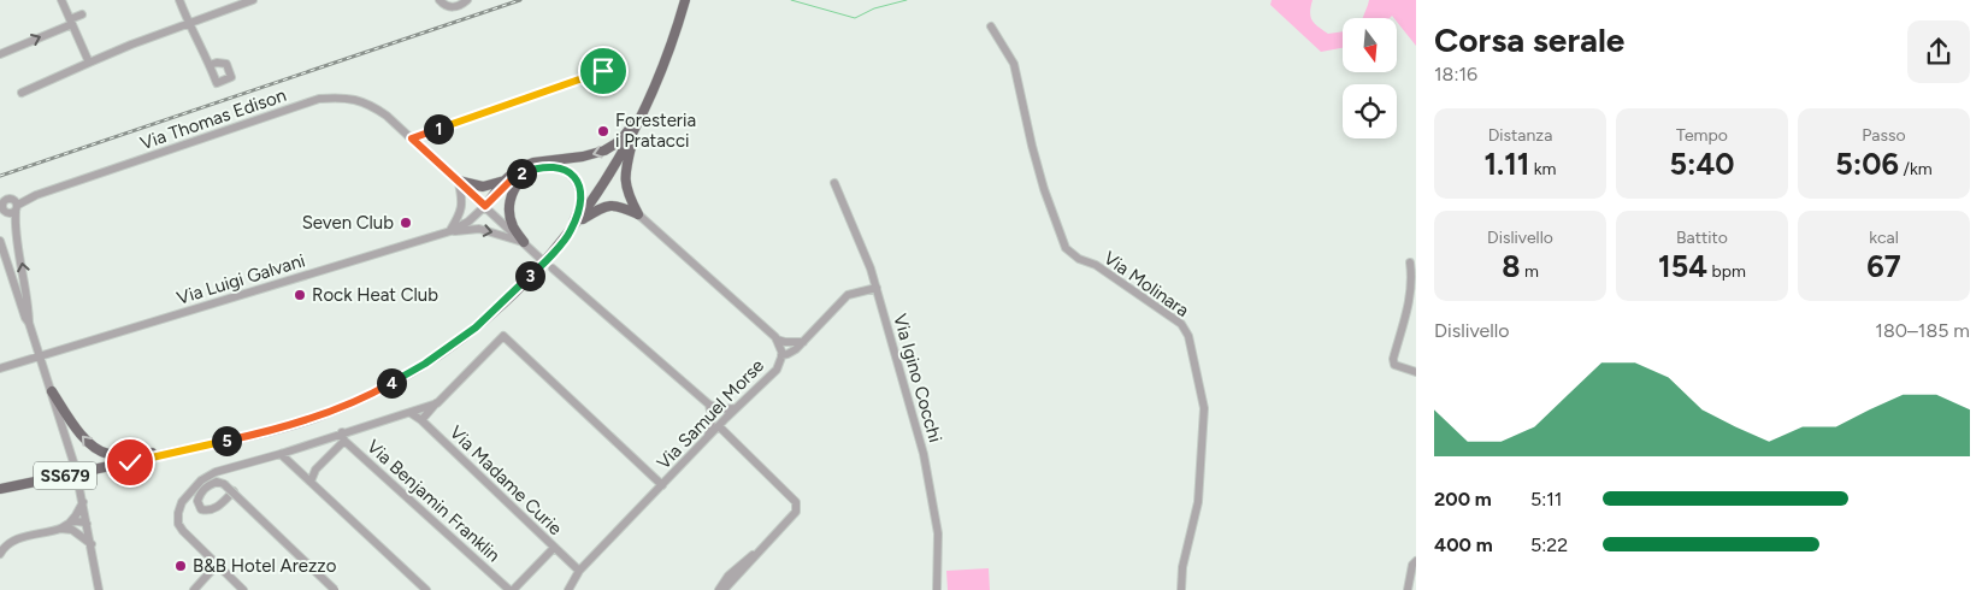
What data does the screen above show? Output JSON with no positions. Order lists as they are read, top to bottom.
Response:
{
  "streets": {
    "main road": ["SS679"],
    "street": [
      "Via Thomas Edison",
      "Via Luigi Galvani",
      "Via Molinara",
      "Via Igino Cocchi",
      "Via Samuel Morse",
      "Via Madame Curie",
      "Via Benjamin Franklin"
    ]
  },
  "crossings": [
    ["Via Thomas Edison", "Via Luigi Galvani"],
    ["Via Samuel Morse", "Via Madame Curie"],
    ["Via Madame Curie", "Via Benjamin Franklin"]
  ],
  "places": [
    "Foresteria i Pratacci",
    "Seven Club",
    "Rock Heat Club",
    "B&B Hotel Arezzo"
  ],
  "north": "bottom",
  "page": {
    "heading": ["Corsa serale", "18:16"],
    "stats": [
      ["Distanza", "1.11 km"],
      ["Tempo", "5:40"],
      ["Passo", "5:06 /km"],
      ["Dislivello", "8 m"],
      ["Battito", "154 bpm"],
      ["kcal", "67"]
    ],
    "pins": [
      "1",
      "2",
      "3",
      "4",
      "5"
    ],
    "chart": ["Dislivello", "180–185 m"],
    "list": [
      {
        "name": "200 m",
        "note": "5:11"
      },
      {
        "name": "400 m",
        "note": "5:22"
      }
    ]
  }
}
